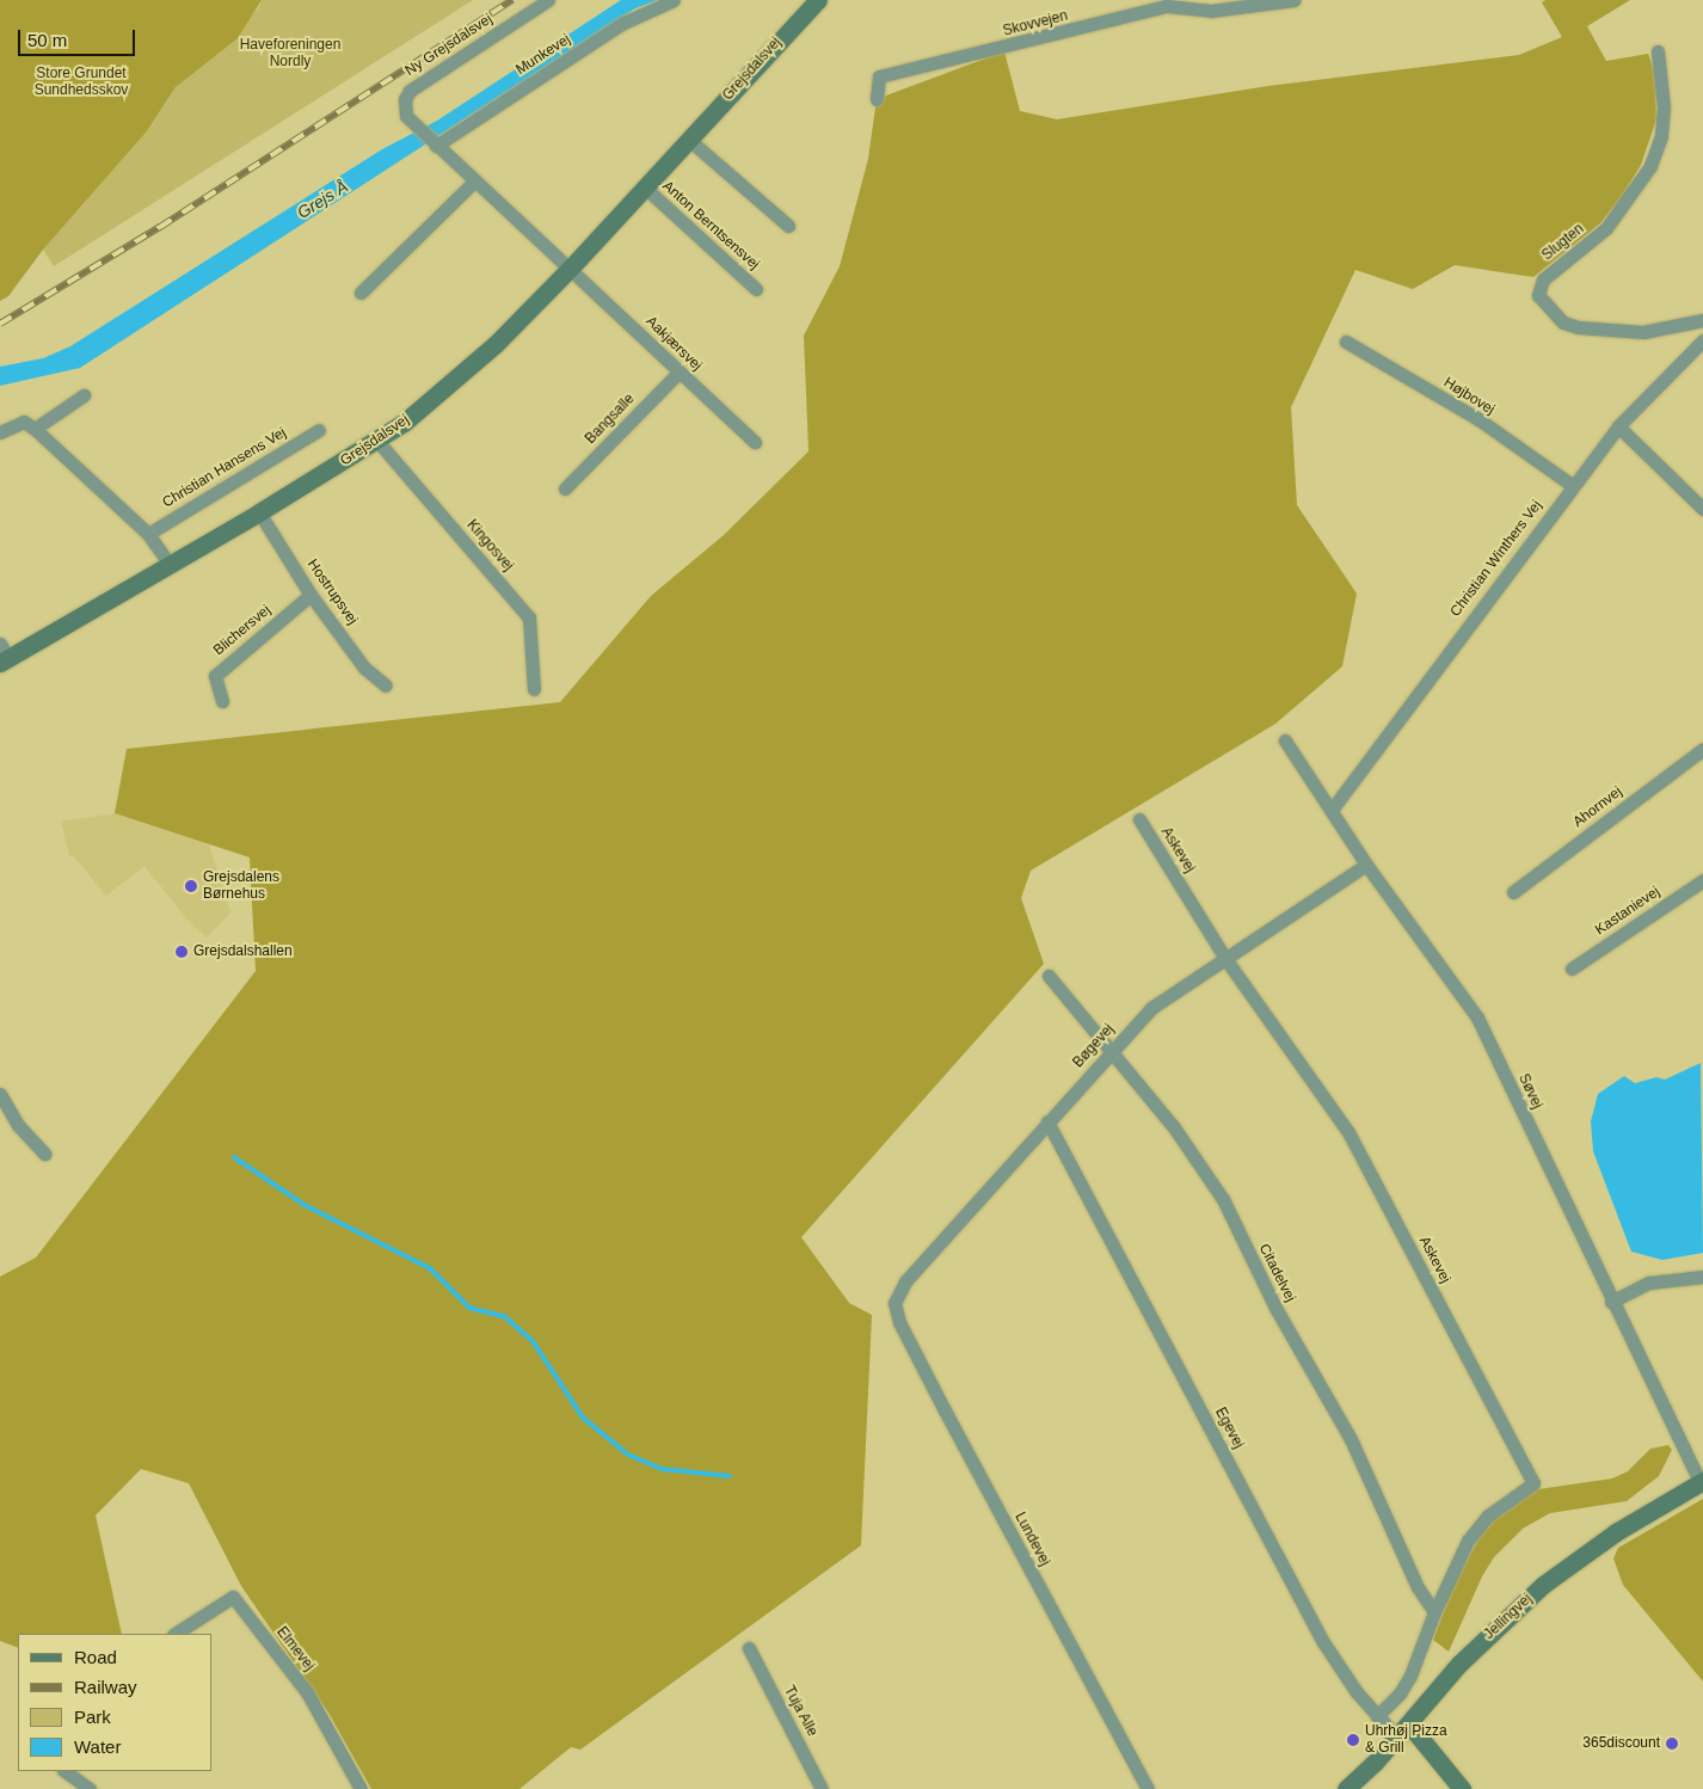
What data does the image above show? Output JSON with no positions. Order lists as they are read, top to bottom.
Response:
{
  "streets": {
    "street": [
      "Skovvejen",
      "Ny Grejsdalsvej",
      "Munkevej",
      "Grejsdalsvej",
      "Anton Berntsensvej",
      "Slugten",
      "Aakjærsvej",
      "Højbovej",
      "Bangsalle",
      "Christian Hansens Vej",
      "Kingosvej",
      "Christian Winthers Vej",
      "Hostrupsvej",
      "Blichersvej",
      "Ahornvej",
      "Askevej",
      "Kastanievej",
      "Bøgevej",
      "Søvej",
      "Citadelvej",
      "Egevej",
      "Lundevej",
      "Jellingvej",
      "Elmevej",
      "Tuja Alle"
    ]
  },
  "crossings": [
    ["Ny Grejsdalsvej", "Munkevej"],
    ["Ny Grejsdalsvej", "Grejsdalsvej"],
    ["Ny Grejsdalsvej", "Aakjærsvej"],
    ["Grejsdalsvej", "Anton Berntsensvej"],
    ["Grejsdalsvej", "Aakjærsvej"],
    ["Grejsdalsvej", "Kingosvej"],
    ["Grejsdalsvej", "Hostrupsvej"],
    ["Aakjærsvej", "Bangsalle"],
    ["Højbovej", "Christian Winthers Vej"],
    ["Christian Winthers Vej", "Søvej"],
    ["Hostrupsvej", "Blichersvej"],
    ["Askevej", "Bøgevej"],
    ["Askevej", "Citadelvej"],
    ["Askevej", "Egevej"],
    ["Bøgevej", "Søvej"],
    ["Bøgevej", "Citadelvej"],
    ["Bøgevej", "Egevej"],
    ["Bøgevej", "Lundevej"],
    ["Søvej", "Jellingvej"],
    ["Egevej", "Jellingvej"]
  ],
  "water": ["Grejs Å"],
  "parks": ["Haveforeningen Nordly", "Store Grundet Sundhedsskov"],
  "places": [
    "Grejsdalens Børnehus",
    "Grejsdalshallen",
    "Uhrhøj Pizza & Grill",
    "365discount"
  ],
  "legend": [
    "Road",
    "Railway",
    "Park",
    "Water"
  ],
  "scale_bar": "50 m"
}
